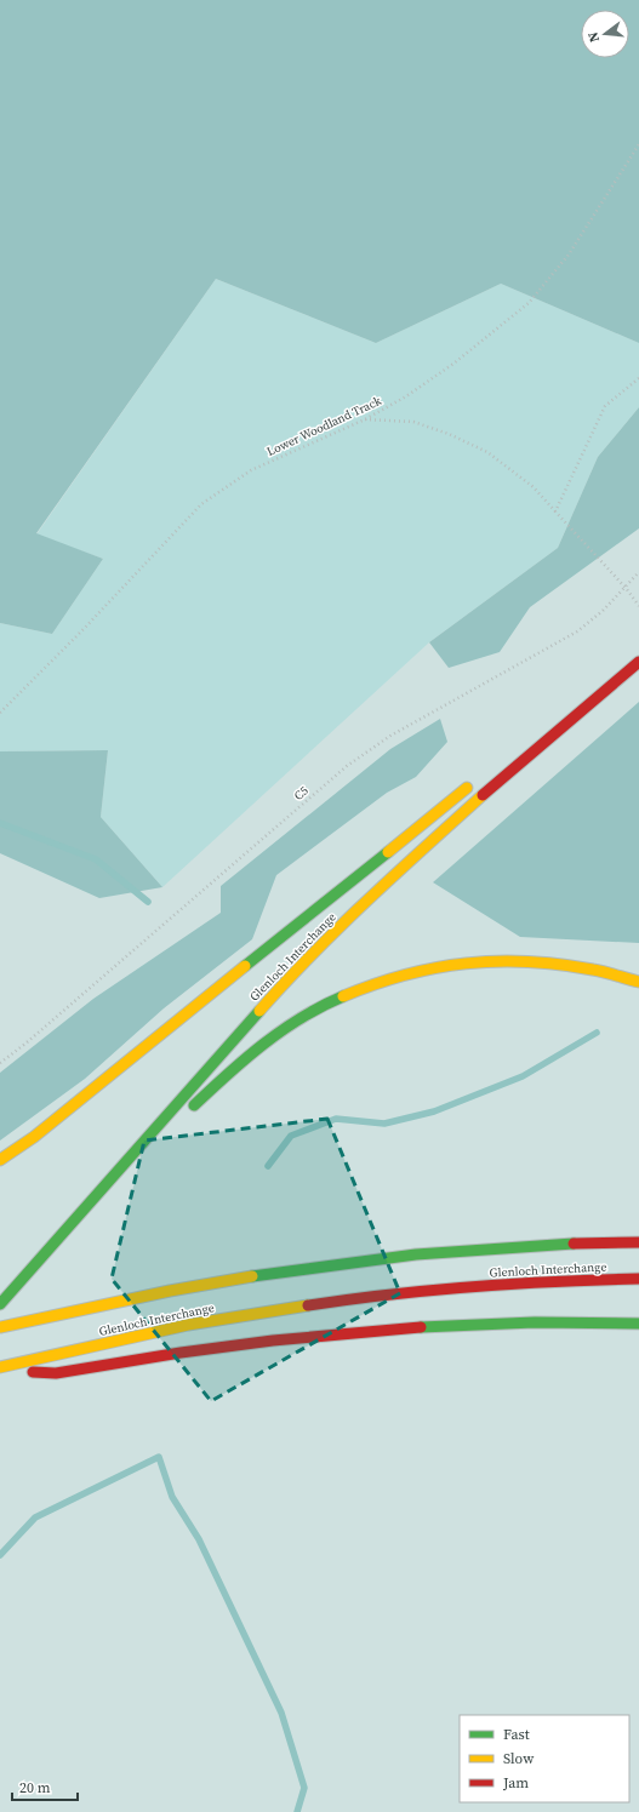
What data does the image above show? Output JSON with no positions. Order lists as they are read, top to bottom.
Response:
{
  "streets": {
    "highway": ["Glenloch Interchange"],
    "path": ["Lower Woodland Track", "C5"]
  },
  "legend": ["Fast", "Slow", "Jam"],
  "scale_bar": "20 m",
  "north": "left"
}
